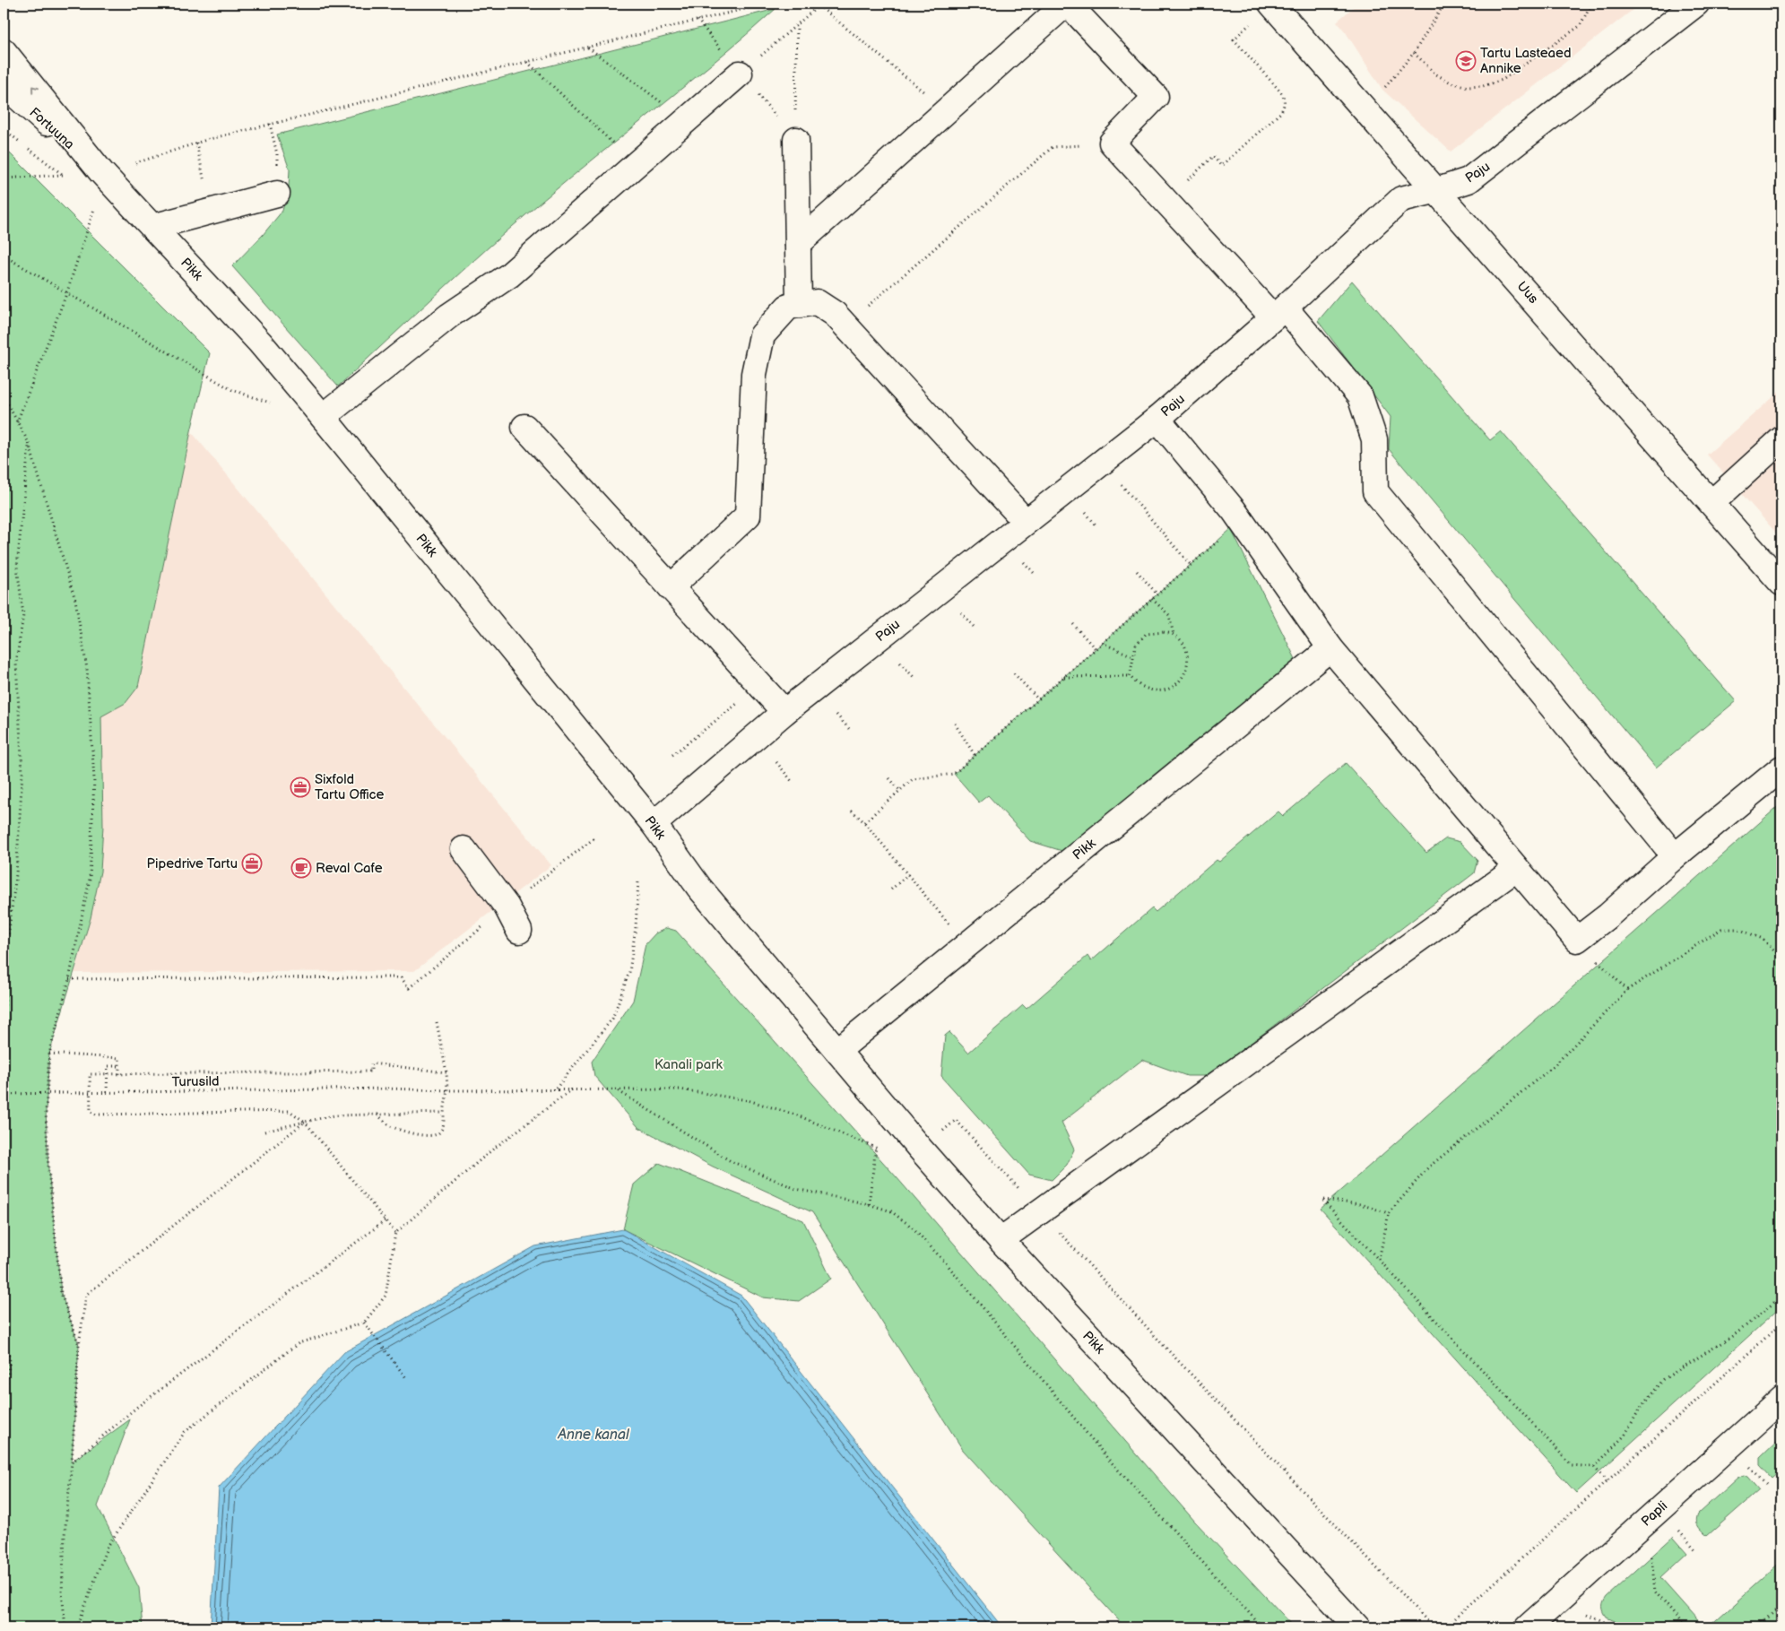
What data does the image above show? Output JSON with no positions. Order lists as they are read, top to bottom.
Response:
{
  "streets": {
    "street": [
      "Fortuuna",
      "Paju",
      "Pikk",
      "Uus",
      "Papli"
    ],
    "path": ["Turusild"]
  },
  "crossings": [
    ["Fortuuna", "Pikk"],
    ["Paju", "Pikk"],
    ["Paju", "Uus"]
  ],
  "water": ["Anne kanal"],
  "parks": ["Kanali park"],
  "places": {
    "school or university": ["Tartu Lasteaed Annike"],
    "office": ["Sixfold Tartu Office", "Pipedrive Tartu"],
    "cafe": ["Reval Cafe"]
  }
}
